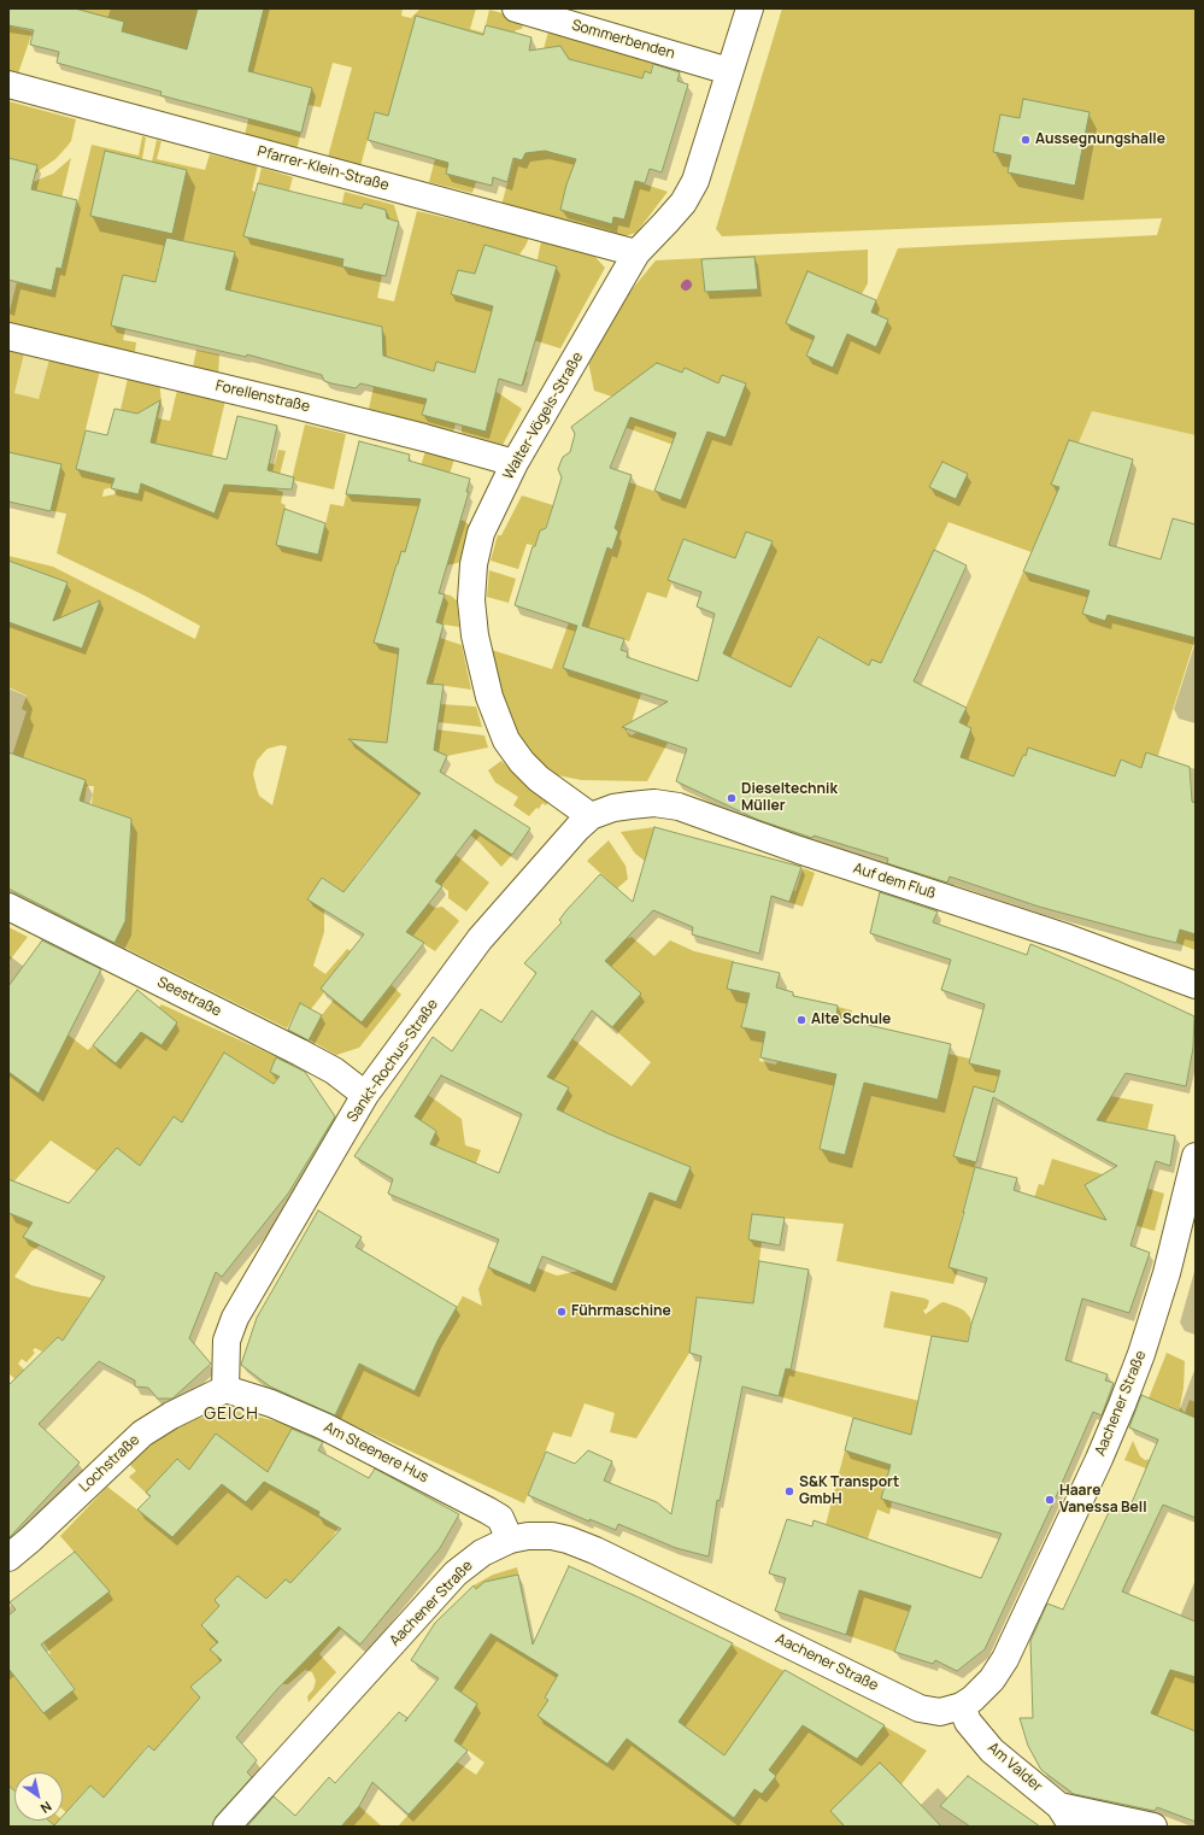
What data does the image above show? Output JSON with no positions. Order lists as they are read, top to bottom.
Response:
{
  "streets": {
    "street": [
      "Sommerbenden",
      "Pfarrer-Klein-Straße",
      "Forellenstraße",
      "Walter-Vögels-Straße",
      "Auf dem Fluß",
      "Seestraße",
      "Sankt-Rochus-Straße",
      "Aachener Straße",
      "Am Steenere Hus",
      "Lochstraße",
      "Am Valder"
    ]
  },
  "crossings": [
    ["Sommerbenden", "Walter-Vögels-Straße"],
    ["Pfarrer-Klein-Straße", "Walter-Vögels-Straße"],
    ["Forellenstraße", "Walter-Vögels-Straße"],
    ["Walter-Vögels-Straße", "Auf dem Fluß"],
    ["Walter-Vögels-Straße", "Sankt-Rochus-Straße"],
    ["Auf dem Fluß", "Sankt-Rochus-Straße"],
    ["Seestraße", "Sankt-Rochus-Straße"],
    ["Sankt-Rochus-Straße", "Am Steenere Hus"],
    ["Sankt-Rochus-Straße", "Lochstraße"],
    ["Aachener Straße", "Am Steenere Hus"],
    ["Aachener Straße", "Am Valder"],
    ["Am Steenere Hus", "Lochstraße"]
  ],
  "districts": ["GEICH"],
  "places": [
    "Aussegnungshalle",
    "Dieseltechnik Müller",
    "Alte Schule",
    "Führmaschine",
    "S&K Transport GmbH",
    "Haare Vanessa Bell"
  ],
  "north": "bottom right"
}
